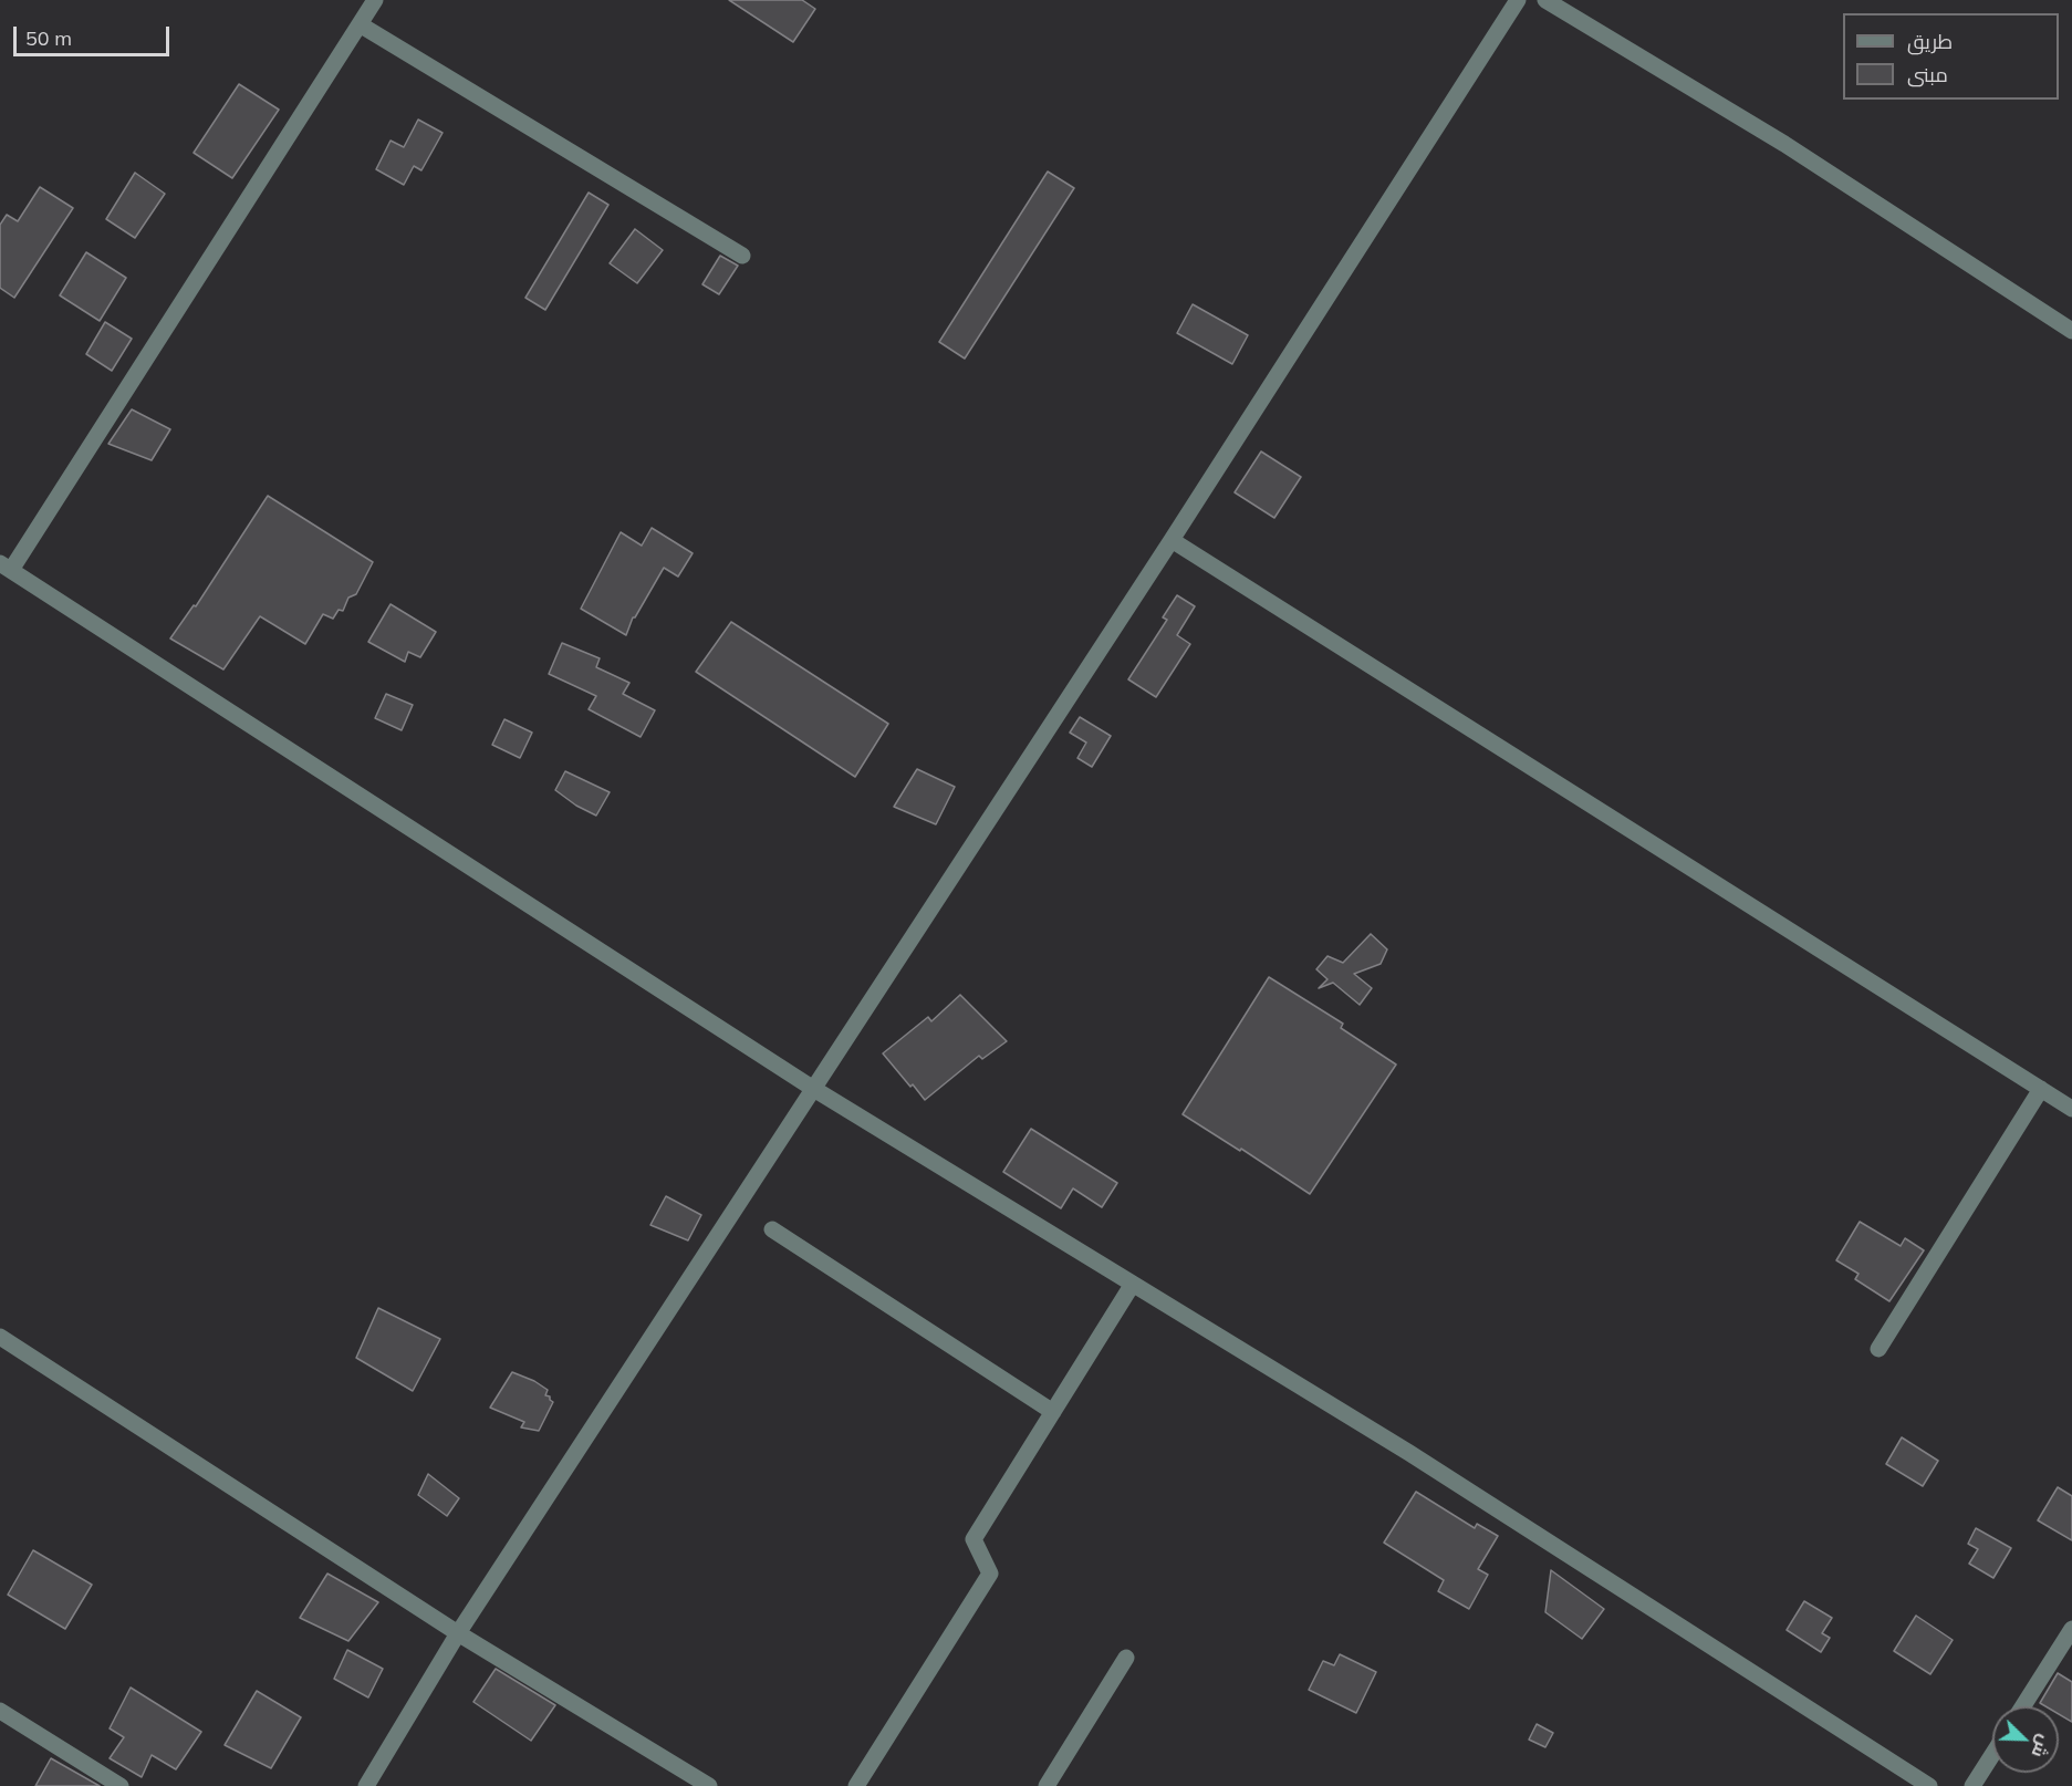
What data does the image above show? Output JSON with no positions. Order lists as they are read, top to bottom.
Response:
{
  "legend": ["طريق", "مبنى"],
  "scale_bar": "50 m",
  "north": "bottom right"
}
